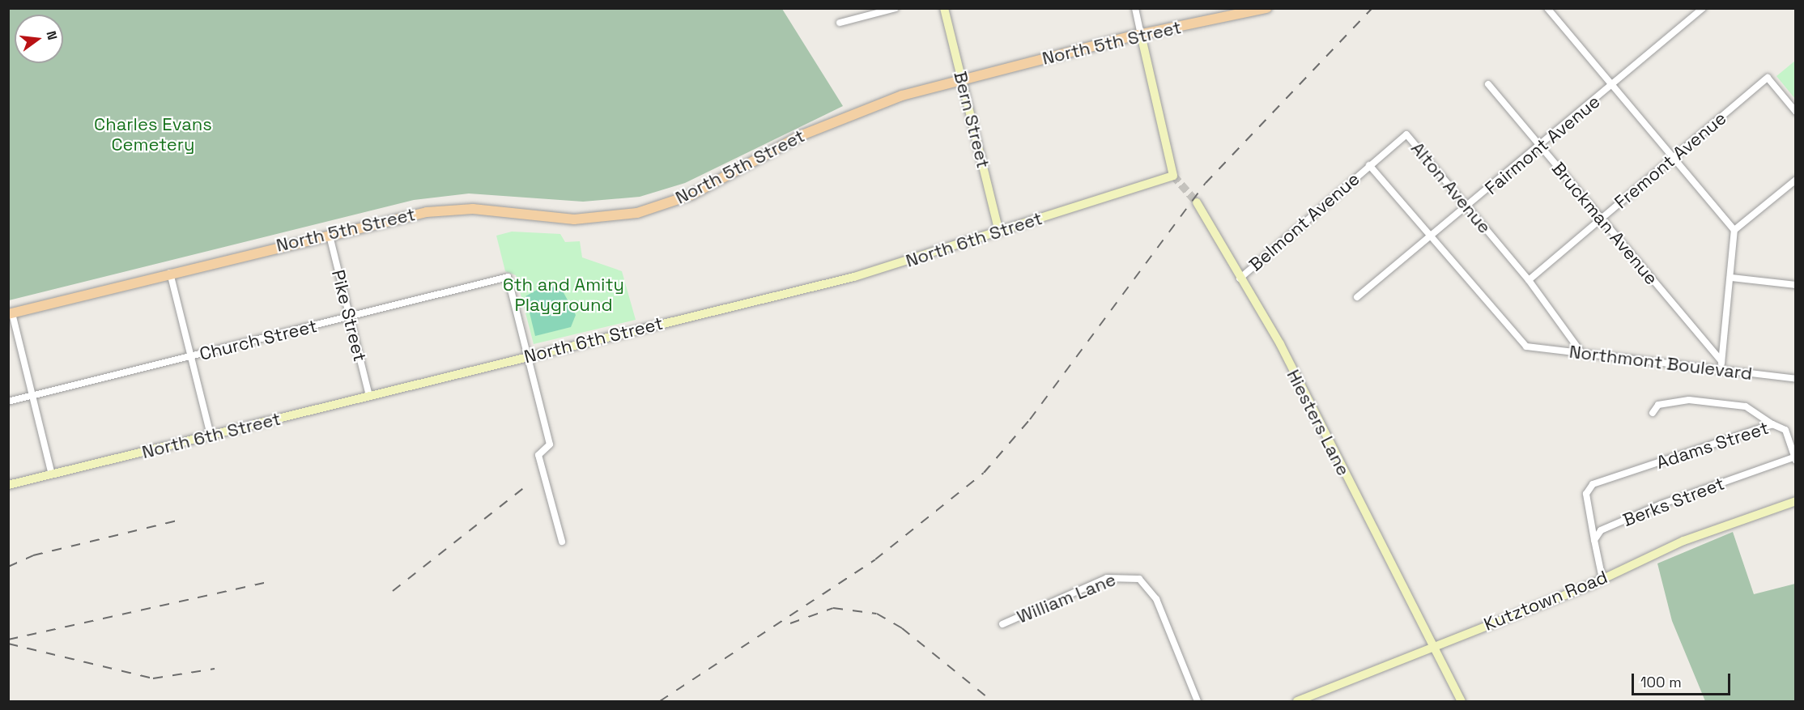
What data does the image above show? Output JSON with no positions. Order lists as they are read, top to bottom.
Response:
{
  "streets": {
    "main road": ["North 5th Street"],
    "street": [
      "Bern Street",
      "Fairmont Avenue",
      "Fremont Avenue",
      "Alton Avenue",
      "Belmont Avenue",
      "Bruckman Avenue",
      "North 6th Street",
      "Pike Street",
      "Church Street",
      "Northmont Boulevard",
      "Hiesters Lane",
      "Adams Street",
      "Berks Street",
      "William Lane",
      "Kutztown Road"
    ]
  },
  "crossings": [
    ["North 5th Street", "Bern Street"],
    ["North 5th Street", "North 6th Street"],
    ["North 5th Street", "Pike Street"],
    ["Bern Street", "North 6th Street"],
    ["Fairmont Avenue", "Alton Avenue"],
    ["Fairmont Avenue", "Bruckman Avenue"],
    ["Fairmont Avenue", "Northmont Boulevard"],
    ["Fremont Avenue", "Alton Avenue"],
    ["Fremont Avenue", "Bruckman Avenue"],
    ["Alton Avenue", "Belmont Avenue"],
    ["Alton Avenue", "Northmont Boulevard"],
    ["Belmont Avenue", "Hiesters Lane"],
    ["North 6th Street", "Pike Street"],
    ["North 6th Street", "Church Street"],
    ["Pike Street", "Church Street"],
    ["Hiesters Lane", "Kutztown Road"],
    ["Adams Street", "Berks Street"]
  ],
  "parks": ["Charles Evans Cemetery", "6th and Amity Playground"],
  "scale_bar": "100 m",
  "north": "right"
}
